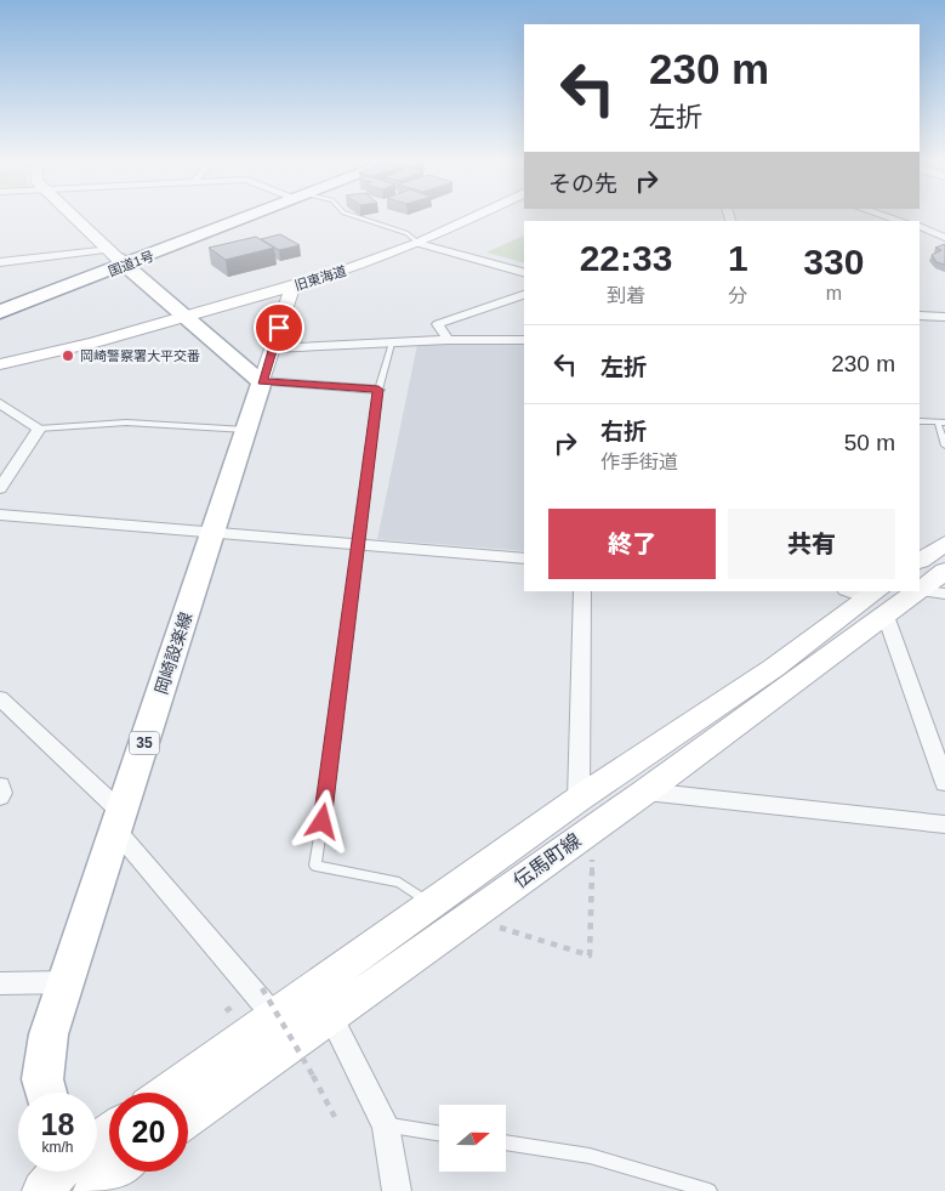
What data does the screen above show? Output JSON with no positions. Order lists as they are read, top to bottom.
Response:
{
  "streets": {
    "highway": ["国道1号"],
    "main road": ["岡崎設楽線", "35"],
    "street": ["旧東海道", "伝馬町線"]
  },
  "places": ["岡崎警察署大平交番"],
  "north": "right",
  "page": {
    "turn": ["230 m", "左折"],
    "then": "その先",
    "eta": [
      "22:33",
      "到着",
      "1",
      "分",
      "330",
      "m"
    ],
    "list": [
      {
        "name": "左折",
        "value": "230 m"
      },
      {
        "name": "右折",
        "note": "作手街道",
        "value": "50 m"
      }
    ],
    "buttons": ["終了", "共有"],
    "speed": "18 km/h",
    "limit": "20"
  }
}
